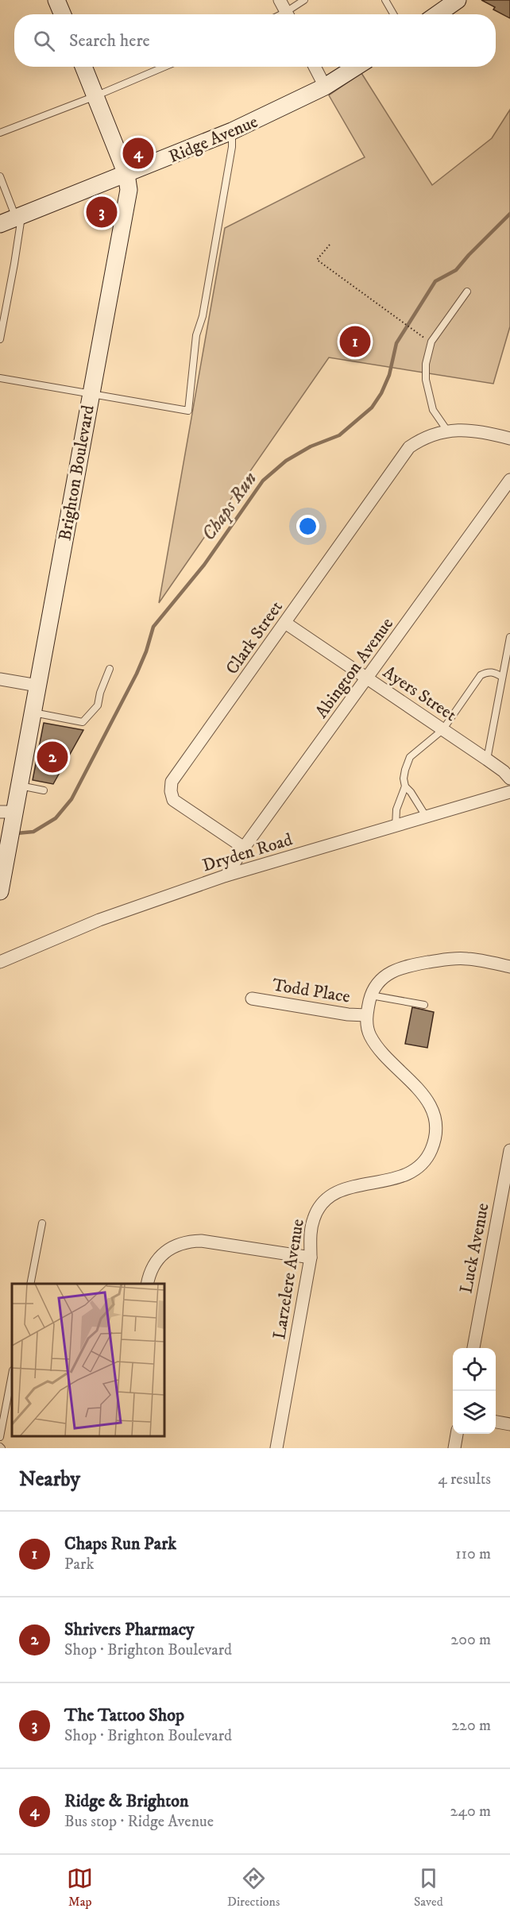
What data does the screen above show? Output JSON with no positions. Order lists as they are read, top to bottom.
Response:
{
  "streets": {
    "street": [
      "Ridge Avenue",
      "Brighton Boulevard",
      "Clark Street",
      "Abington Avenue",
      "Ayers Street",
      "Dryden Road",
      "Todd Place",
      "Luck Avenue",
      "Larzelere Avenue"
    ]
  },
  "crossings": [
    ["Ridge Avenue", "Brighton Boulevard"],
    ["Clark Street", "Abington Avenue"],
    ["Clark Street", "Ayers Street"],
    ["Abington Avenue", "Ayers Street"],
    ["Abington Avenue", "Dryden Road"],
    ["Todd Place", "Larzelere Avenue"]
  ],
  "water": ["Chaps Run"],
  "page": {
    "search": "Search here",
    "pins": [
      "4",
      "3",
      "1",
      "2"
    ],
    "heading": ["Nearby", "4 results"],
    "list": [
      {
        "mark": "1",
        "name": "Chaps Run Park",
        "note": "Park",
        "value": "110 m"
      },
      {
        "mark": "2",
        "name": "Shrivers Pharmacy",
        "note": "Shop · Brighton Boulevard",
        "value": "200 m"
      },
      {
        "mark": "3",
        "name": "The Tattoo Shop",
        "note": "Shop · Brighton Boulevard",
        "value": "220 m"
      },
      {
        "mark": "4",
        "name": "Ridge & Brighton",
        "note": "Bus stop · Ridge Avenue",
        "value": "240 m"
      }
    ],
    "nav": ["Map", "Directions", "Saved"]
  }
}
